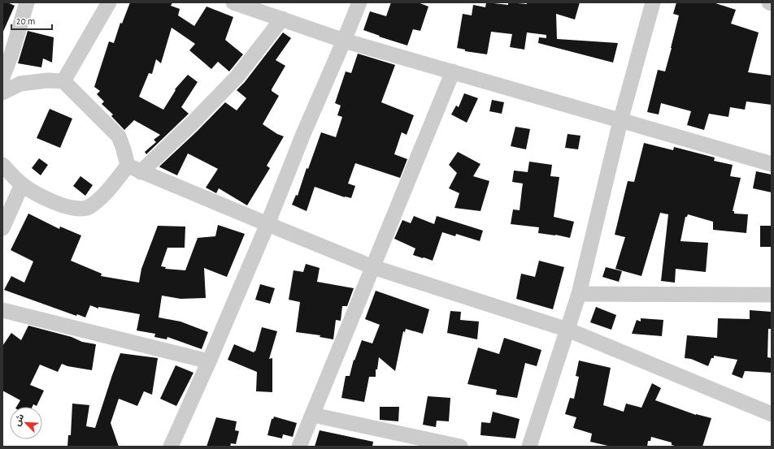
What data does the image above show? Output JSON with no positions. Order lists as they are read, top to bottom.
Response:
{
  "scale_bar": "20 m",
  "north": "top left"
}
